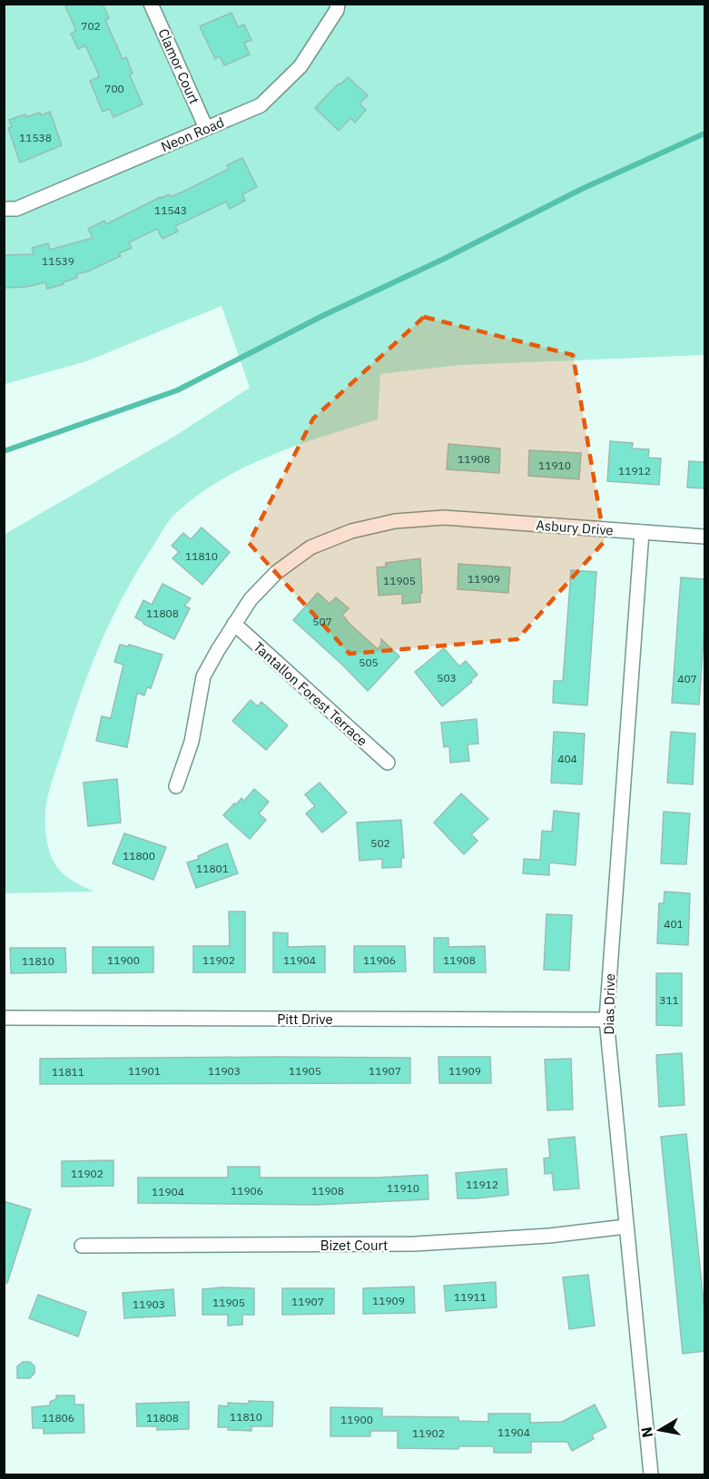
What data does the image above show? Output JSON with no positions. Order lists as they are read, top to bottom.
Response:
{
  "streets": {
    "street": [
      "Clamor Court",
      "Neon Road",
      "Asbury Drive",
      "Tantallon Forest Terrace",
      "Dias Drive",
      "Pitt Drive",
      "Bizet Court"
    ]
  },
  "crossings": [
    ["Clamor Court", "Neon Road"],
    ["Asbury Drive", "Tantallon Forest Terrace"],
    ["Asbury Drive", "Dias Drive"],
    ["Dias Drive", "Pitt Drive"],
    ["Dias Drive", "Bizet Court"]
  ],
  "house_numbers": [
    "702",
    "700",
    "11538",
    "11543",
    "11539",
    "11908",
    "11910",
    "11912",
    "11810",
    "11909",
    "11905",
    "11808",
    "507",
    "505",
    "503",
    "407",
    "404",
    "502",
    "11800",
    "11801",
    "401",
    "11900",
    "11902",
    "11904",
    "11906",
    "11908",
    "11810",
    "311",
    "11901",
    "11903",
    "11905",
    "11907",
    "11909",
    "11811",
    "11902",
    "11912",
    "11910",
    "11906",
    "11908",
    "11904",
    "11911",
    "11909",
    "11907",
    "11905",
    "11903",
    "11810",
    "11806",
    "11808",
    "11900",
    "11904",
    "11902"
  ],
  "north": "left"
}
